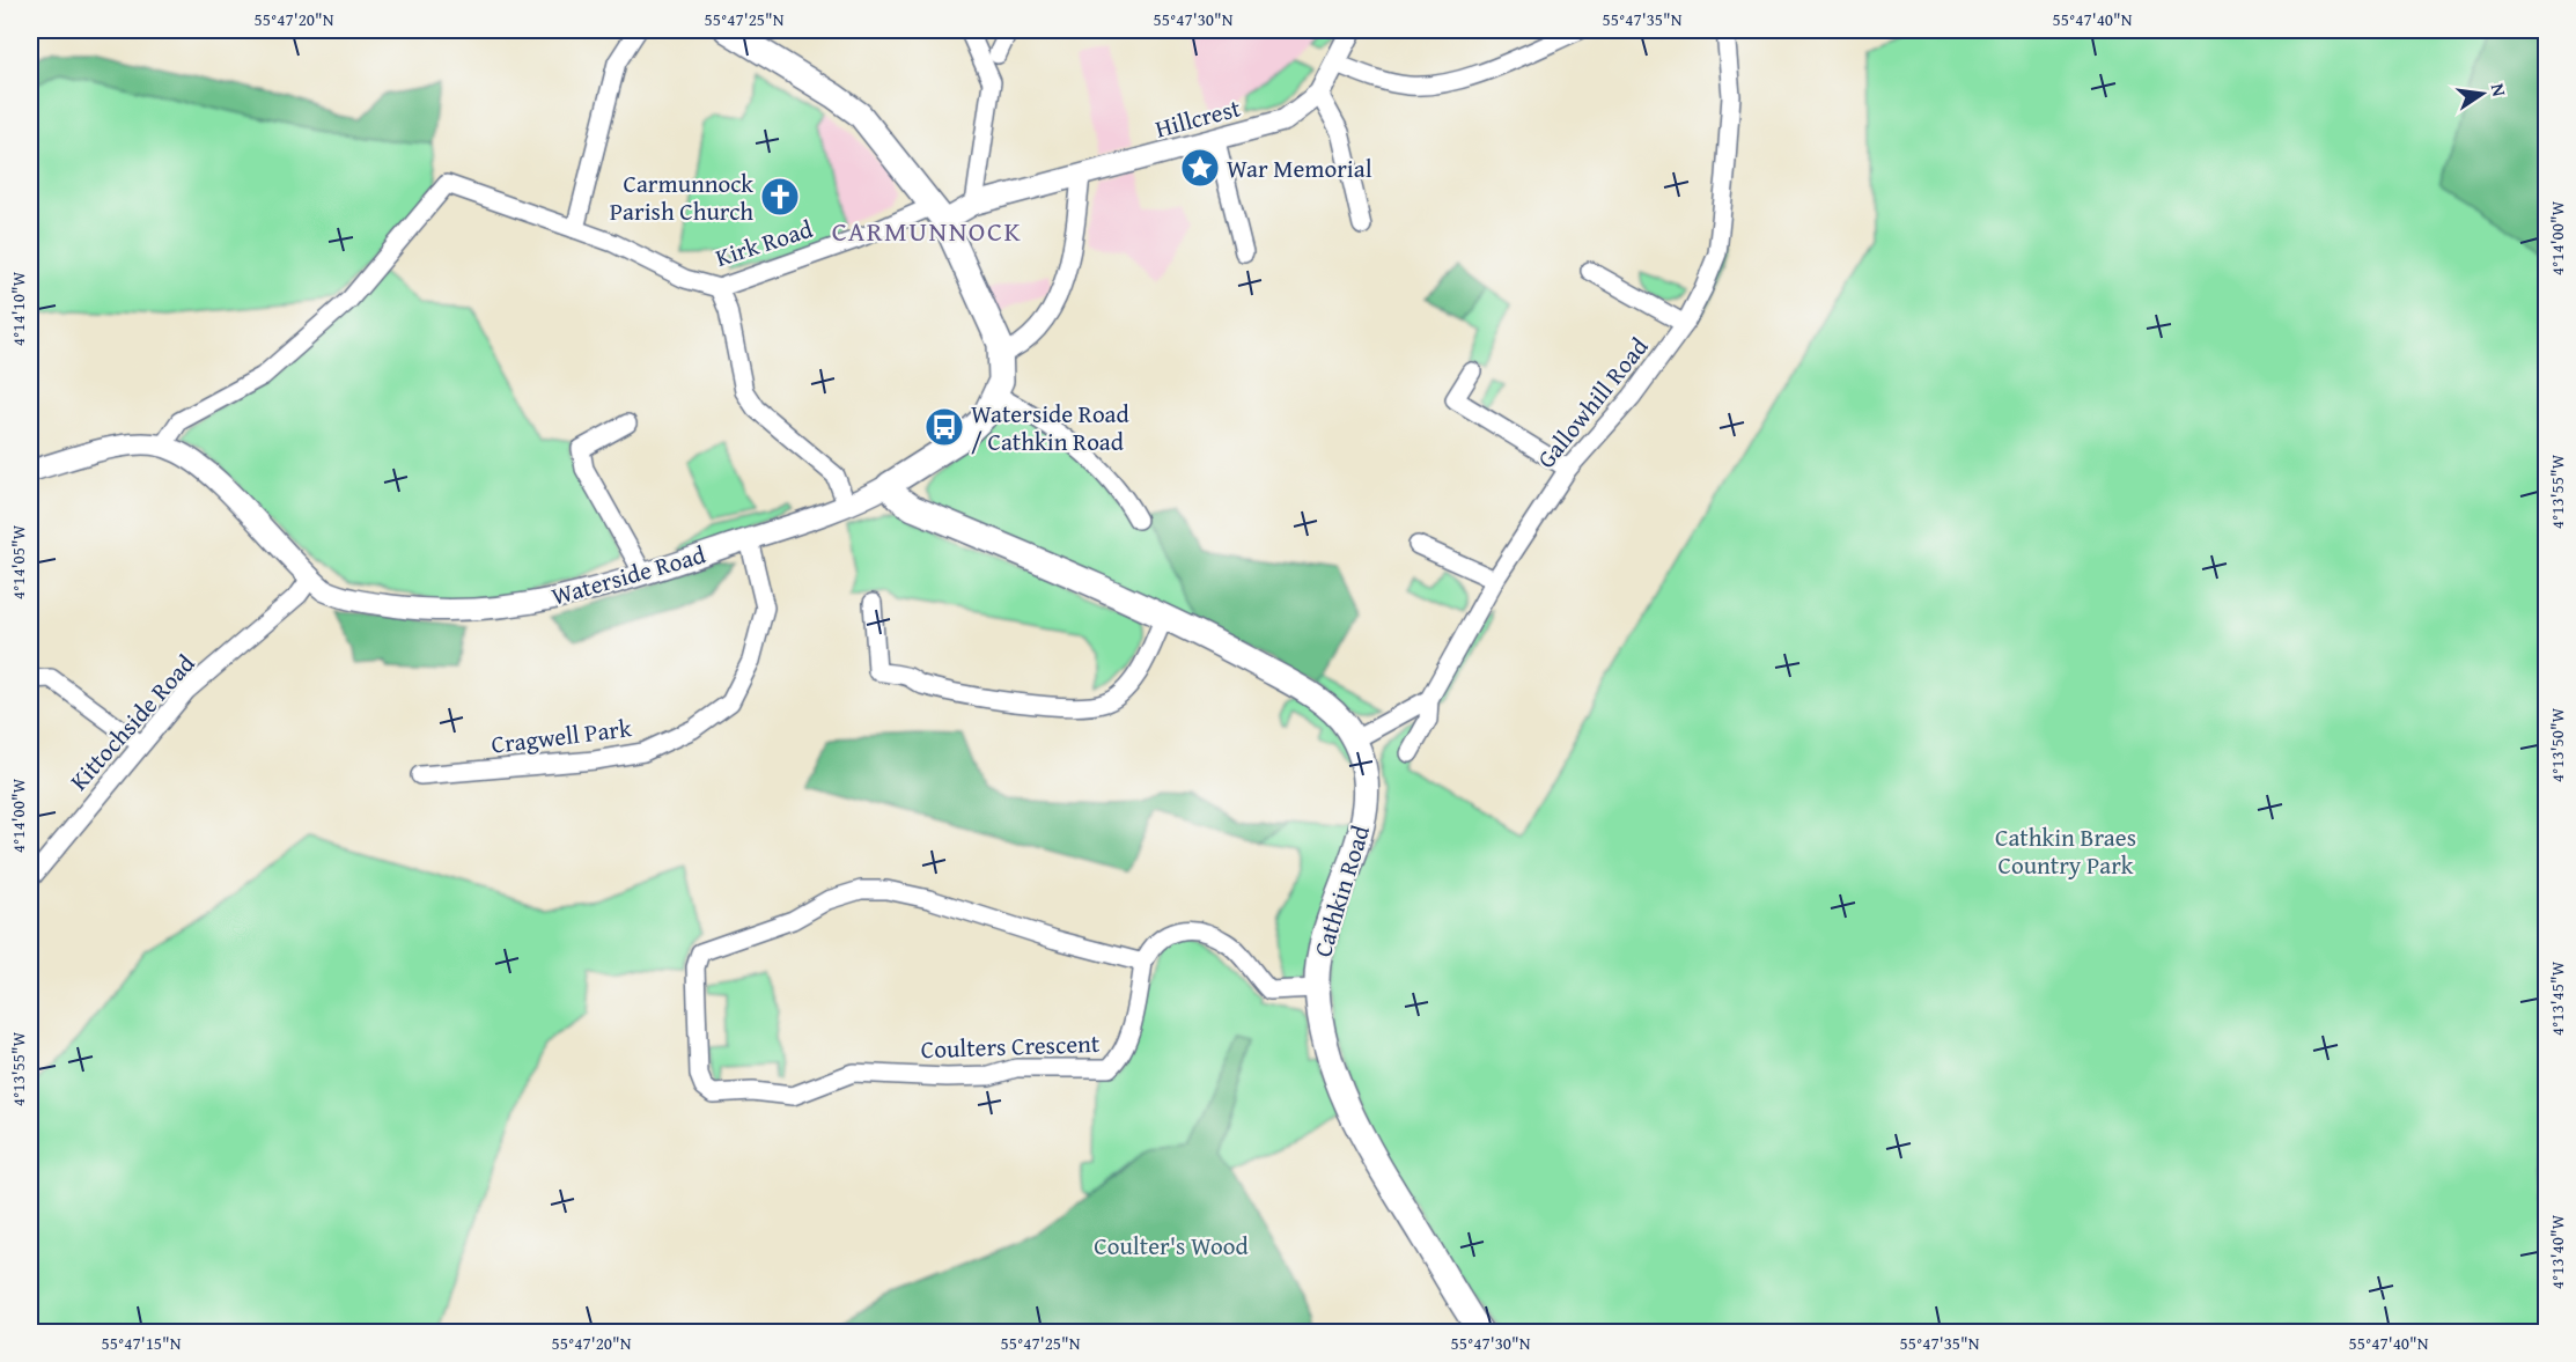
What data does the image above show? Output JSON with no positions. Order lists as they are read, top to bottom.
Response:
{
  "streets": {
    "main road": ["Waterside Road", "Cathkin Road"],
    "street": [
      "Hillcrest",
      "Kirk Road",
      "Gallowhill Road",
      "Kittochside Road",
      "Cragwell Park",
      "Coulters Crescent"
    ]
  },
  "crossings": [
    ["Hillcrest", "Kirk Road"],
    ["Kirk Road", "Waterside Road"],
    ["Waterside Road", "Kittochside Road"],
    ["Waterside Road", "Cragwell Park"],
    ["Waterside Road", "Cathkin Road"],
    ["Cathkin Road", "Coulters Crescent"]
  ],
  "districts": ["CARMUNNOCK"],
  "parks": ["Cathkin Braes Country Park", "Coulter's Wood"],
  "places": {
    "place": ["War Memorial"],
    "church": ["Carmunnock Parish Church"],
    "bus stop": ["Waterside Road / Cathkin Road"]
  },
  "north": "right",
  "coordinates": [
    "55°47'20\"N",
    "55°47'25\"N",
    "55°47'30\"N",
    "55°47'35\"N",
    "55°47'40\"N",
    "4°14'00\"W",
    "4°14'10\"W",
    "4°13'55\"W",
    "4°14'05\"W",
    "4°13'50\"W",
    "4°13'45\"W",
    "4°13'40\"W",
    "55°47'15\"N"
  ]
}
